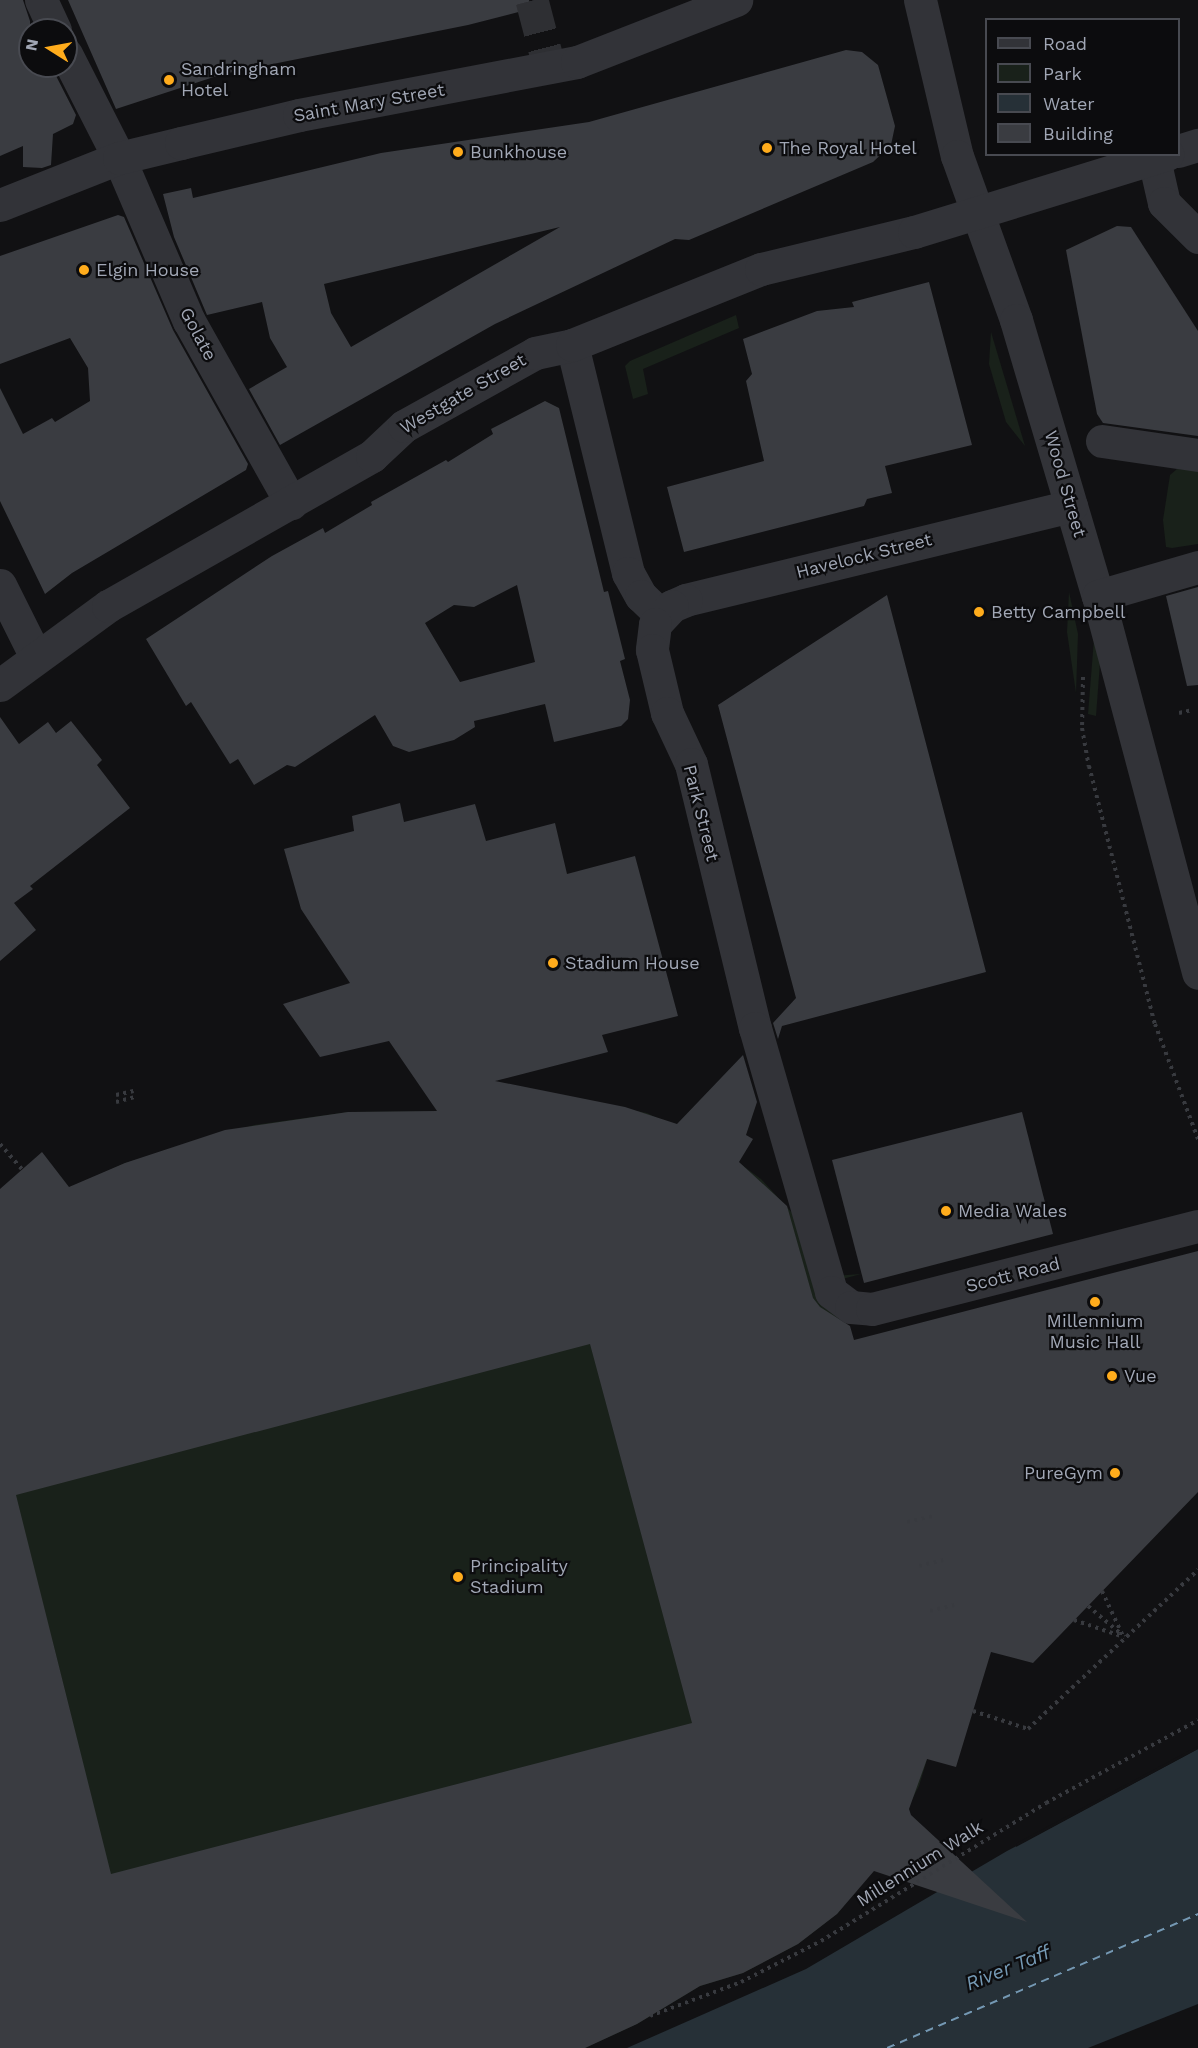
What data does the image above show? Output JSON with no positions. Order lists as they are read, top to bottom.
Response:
{
  "streets": {
    "street": [
      "Saint Mary Street",
      "Golate",
      "Westgate Street",
      "Wood Street",
      "Havelock Street",
      "Park Street",
      "Scott Road"
    ],
    "path": ["Millennium Walk"]
  },
  "crossings": [
    ["Saint Mary Street", "Golate"],
    ["Golate", "Westgate Street"],
    ["Westgate Street", "Wood Street"],
    ["Wood Street", "Havelock Street"],
    ["Havelock Street", "Park Street"],
    ["Park Street", "Scott Road"]
  ],
  "water": ["River Taff"],
  "places": [
    "Sandringham Hotel",
    "The Royal Hotel",
    "Bunkhouse",
    "Elgin House",
    "Betty Campbell",
    "Stadium House",
    "Media Wales",
    "Millennium Music Hall",
    "Vue",
    "PureGym",
    "Principality Stadium"
  ],
  "legend": [
    "Road",
    "Park",
    "Water",
    "Building"
  ],
  "north": "left"
}
